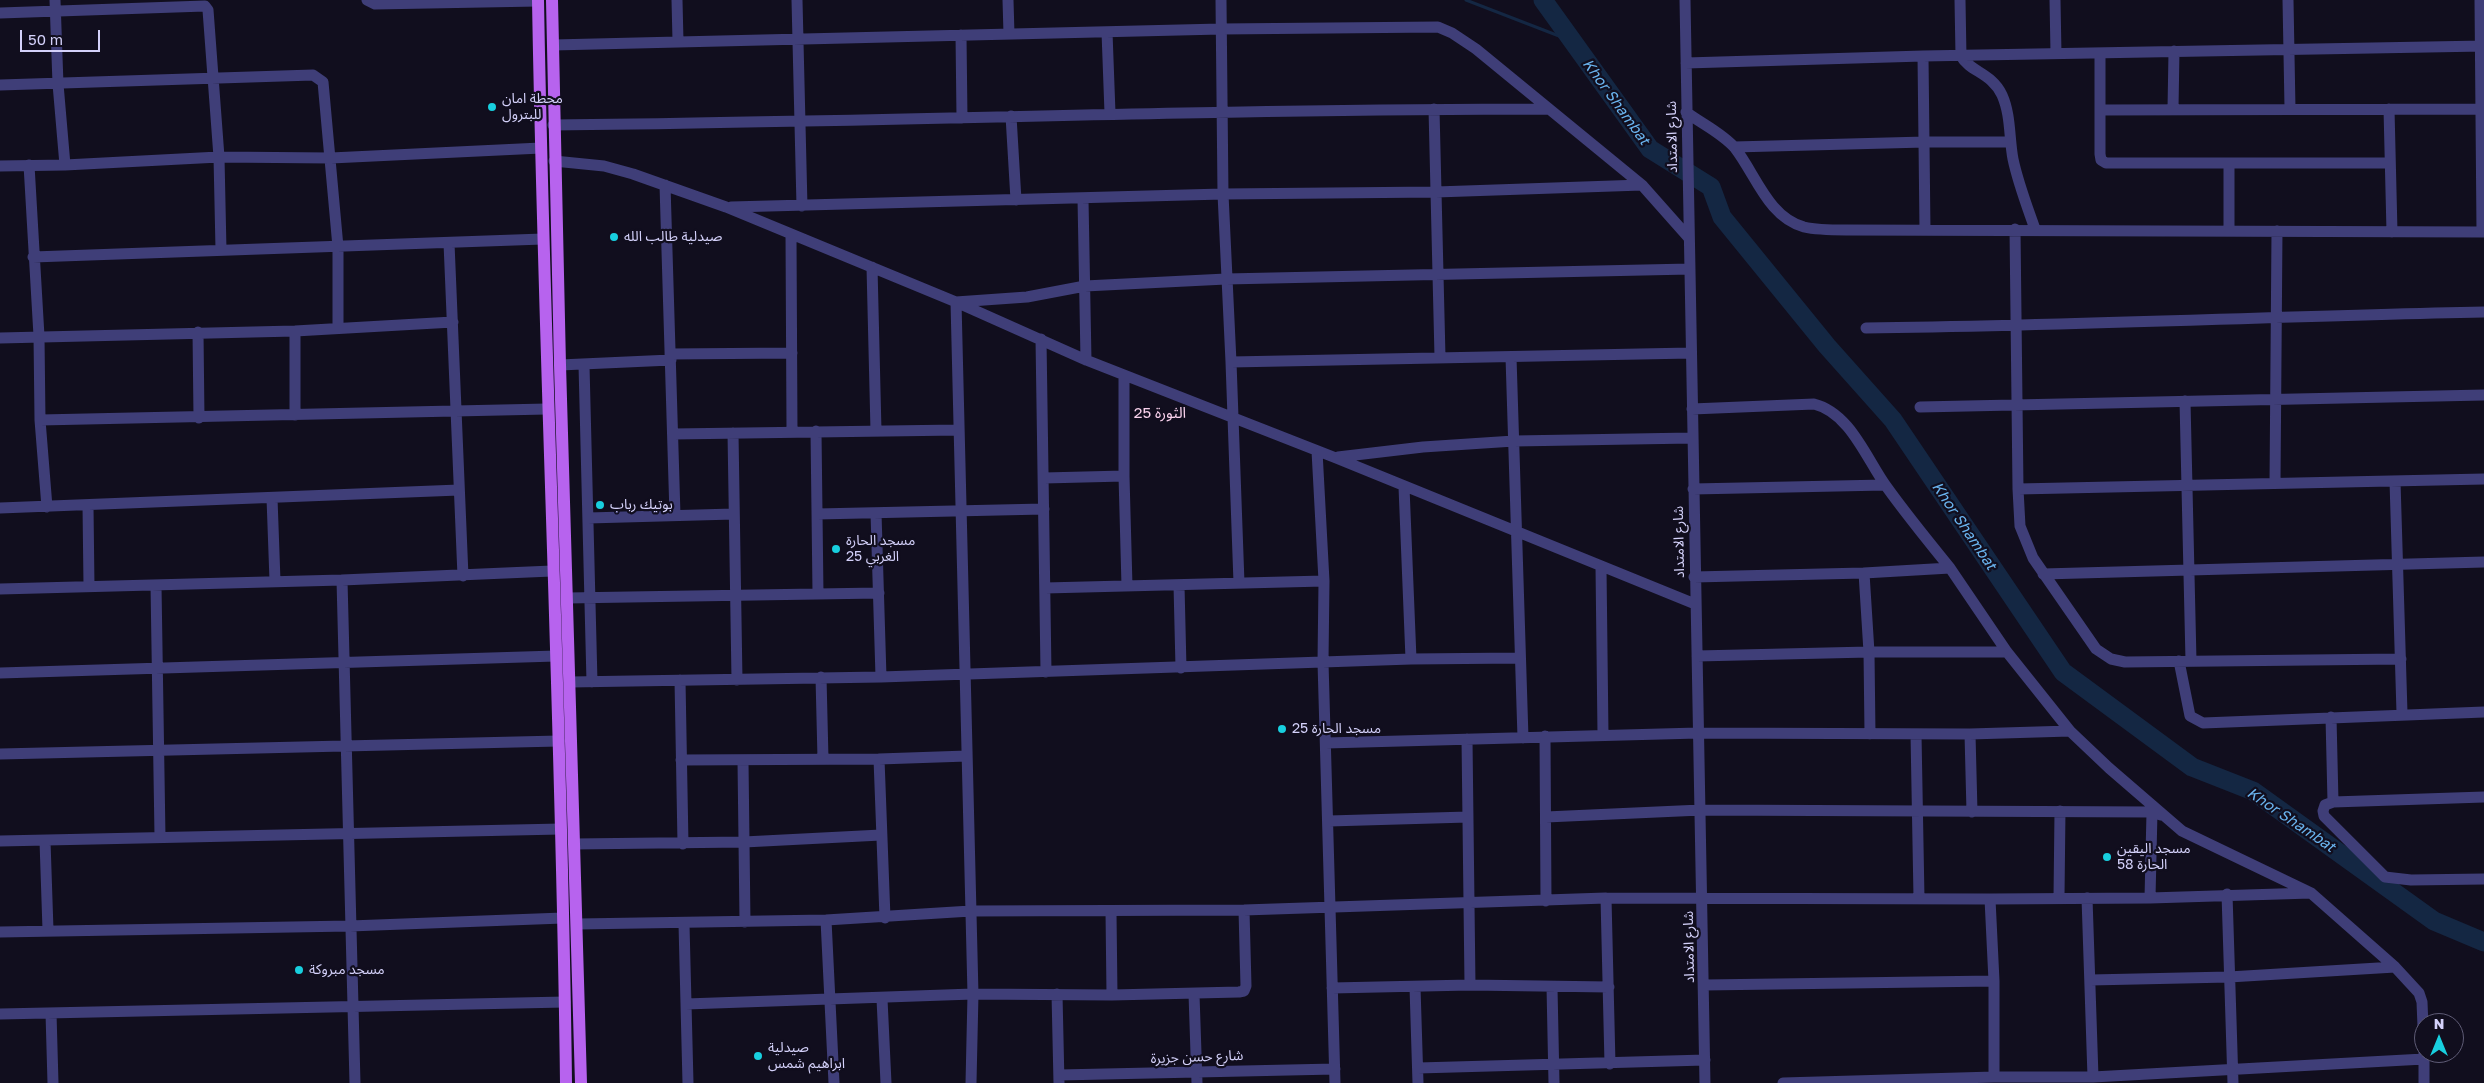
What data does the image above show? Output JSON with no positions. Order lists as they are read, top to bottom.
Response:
{
  "streets": {
    "street": ["شارع الامتداد", "شارع حسن جزيرة"]
  },
  "districts": ["الثورة 25"],
  "water": ["Khor Shambat"],
  "places": [
    "محطة امان للبترول",
    "صيدلية طالب الله",
    "بوتيك رباب",
    "مسجد الحارة 25 الغربي",
    "مسجد الحارة 25",
    "مسجد اليقين الحارة 58",
    "مسجد مبروكة",
    "صيدلية ابراهيم شمس"
  ],
  "scale_bar": "50 m",
  "north": "top"
}
